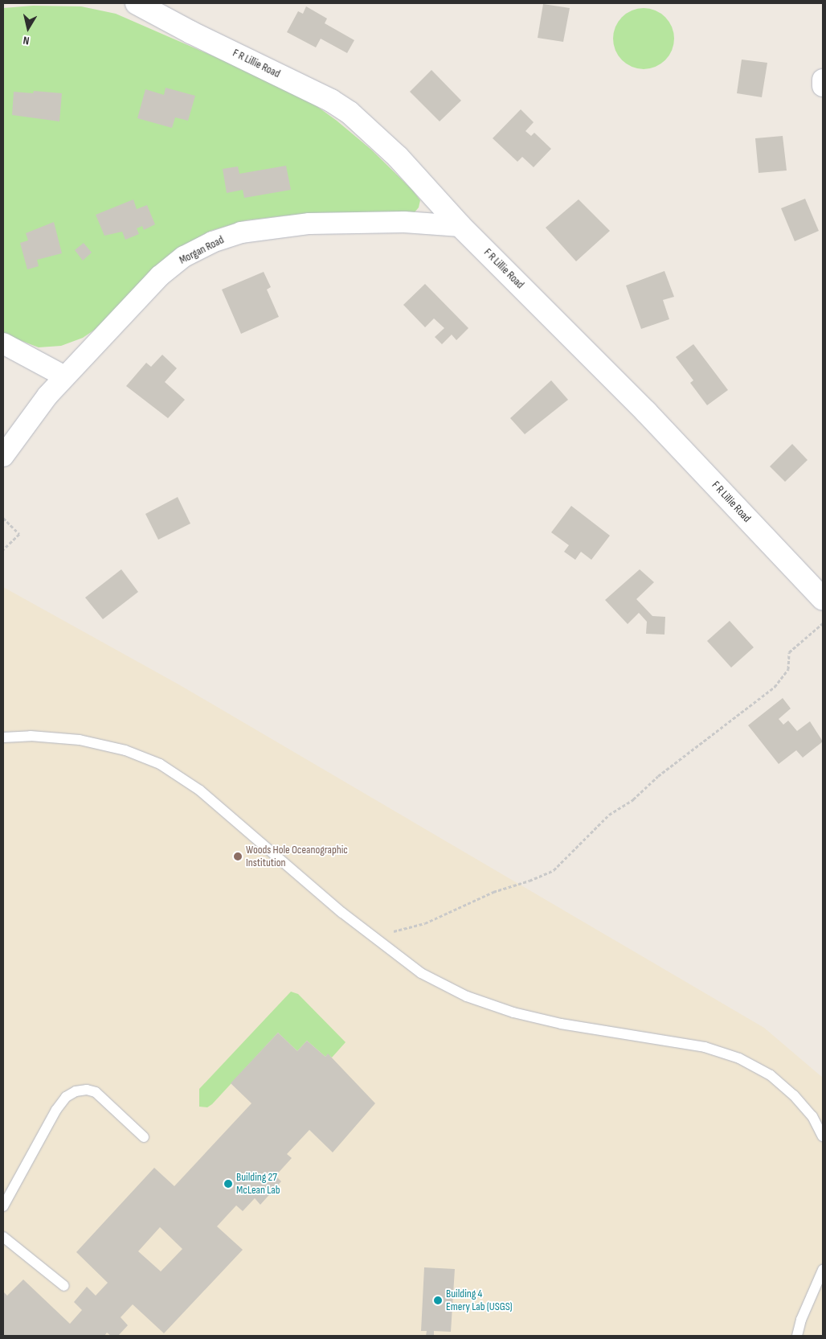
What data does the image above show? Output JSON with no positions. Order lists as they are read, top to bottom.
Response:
{
  "streets": {
    "street": ["F R Lillie Road", "Morgan Road"]
  },
  "crossings": [
    ["F R Lillie Road", "Morgan Road"]
  ],
  "places": ["Woods Hole Oceanographic Institution", "Building 27 McLean Lab", "Building 4 Emery Lab (USGS)"],
  "north": "bottom"
}
